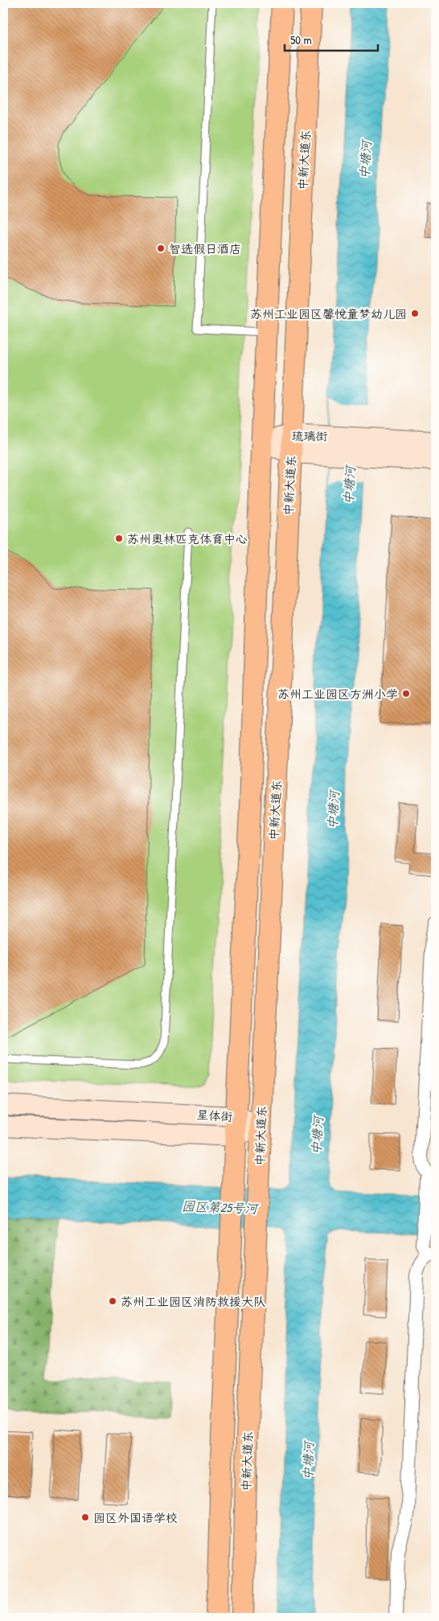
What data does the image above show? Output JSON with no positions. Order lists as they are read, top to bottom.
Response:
{
  "streets": {
    "main road": ["中新大道东"],
    "street": ["琉璃街", "星体街"]
  },
  "crossings": [
    ["中新大道东", "琉璃街"],
    ["中新大道东", "星体街"]
  ],
  "water": ["中塘河", "园区第25号河"],
  "places": [
    "智选假日酒店",
    "苏州工业园区馨悦童梦幼儿园",
    "苏州奥林匹克体育中心",
    "苏州工业园区方洲小学",
    "苏州工业园区消防救援大队",
    "园区外国语学校"
  ],
  "scale_bar": "50 m"
}
